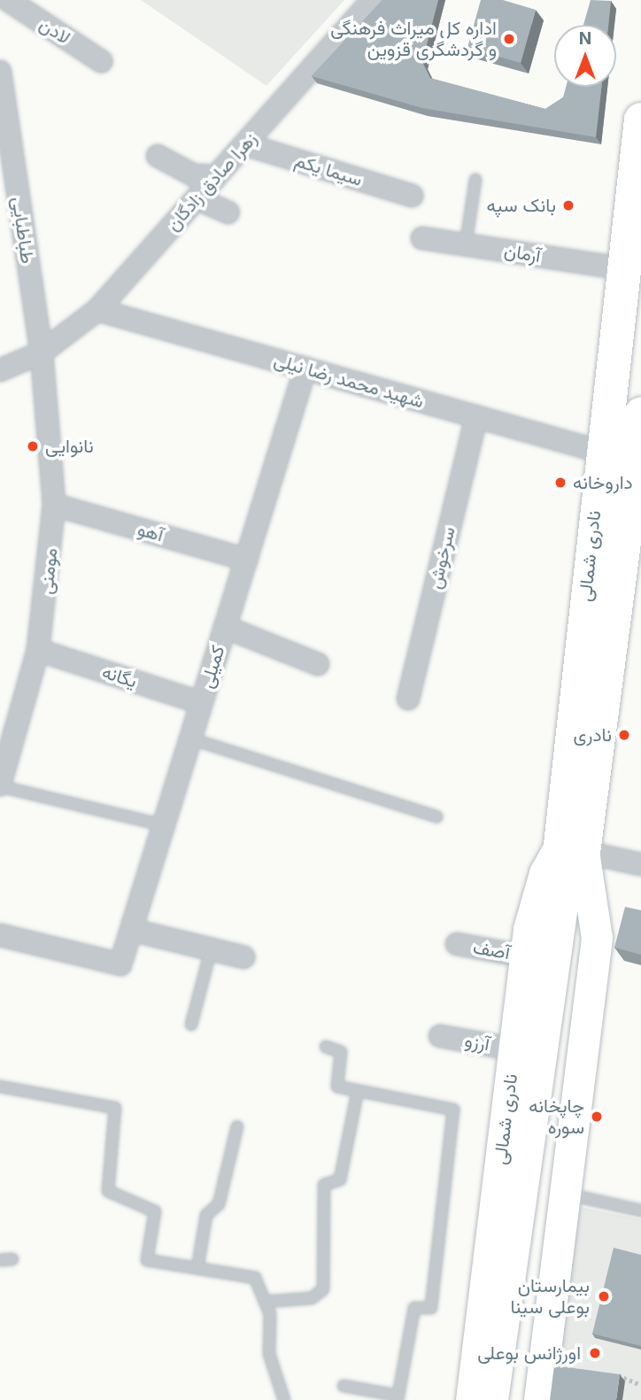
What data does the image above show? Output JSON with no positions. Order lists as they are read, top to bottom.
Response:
{
  "streets": {
    "main road": ["نادری شمالی"],
    "street": [
      "لادن",
      "سیما یکم",
      "زهرا صادق زادگان",
      "طباطبایی",
      "آرمان",
      "شهید محمد رضا نیلی",
      "آهو",
      "سرخوش",
      "مومنی",
      "کمیلی",
      "یگانه",
      "آصف",
      "آرزو"
    ]
  },
  "crossings": [
    ["سیما یکم", "زهرا صادق زادگان"],
    ["زهرا صادق زادگان", "طباطبایی"],
    ["زهرا صادق زادگان", "شهید محمد رضا نیلی"],
    ["زهرا صادق زادگان", "مومنی"],
    ["طباطبایی", "مومنی"],
    ["آرمان", "نادری شمالی"],
    ["شهید محمد رضا نیلی", "نادری شمالی"],
    ["شهید محمد رضا نیلی", "سرخوش"],
    ["شهید محمد رضا نیلی", "کمیلی"],
    ["آهو", "مومنی"],
    ["آهو", "کمیلی"],
    ["نادری شمالی", "آصف"],
    ["نادری شمالی", "آرزو"],
    ["مومنی", "یگانه"],
    ["کمیلی", "یگانه"]
  ],
  "places": [
    "اداره کل میراث فرهنگی و گردشگری قزوین",
    "بانک سپه",
    "نانوایی",
    "داروخانه",
    "نادری",
    "چاپخانه سوره",
    "بیمارستان بوعلی سینا",
    "اورژانس بوعلی"
  ],
  "north": "top"
}
